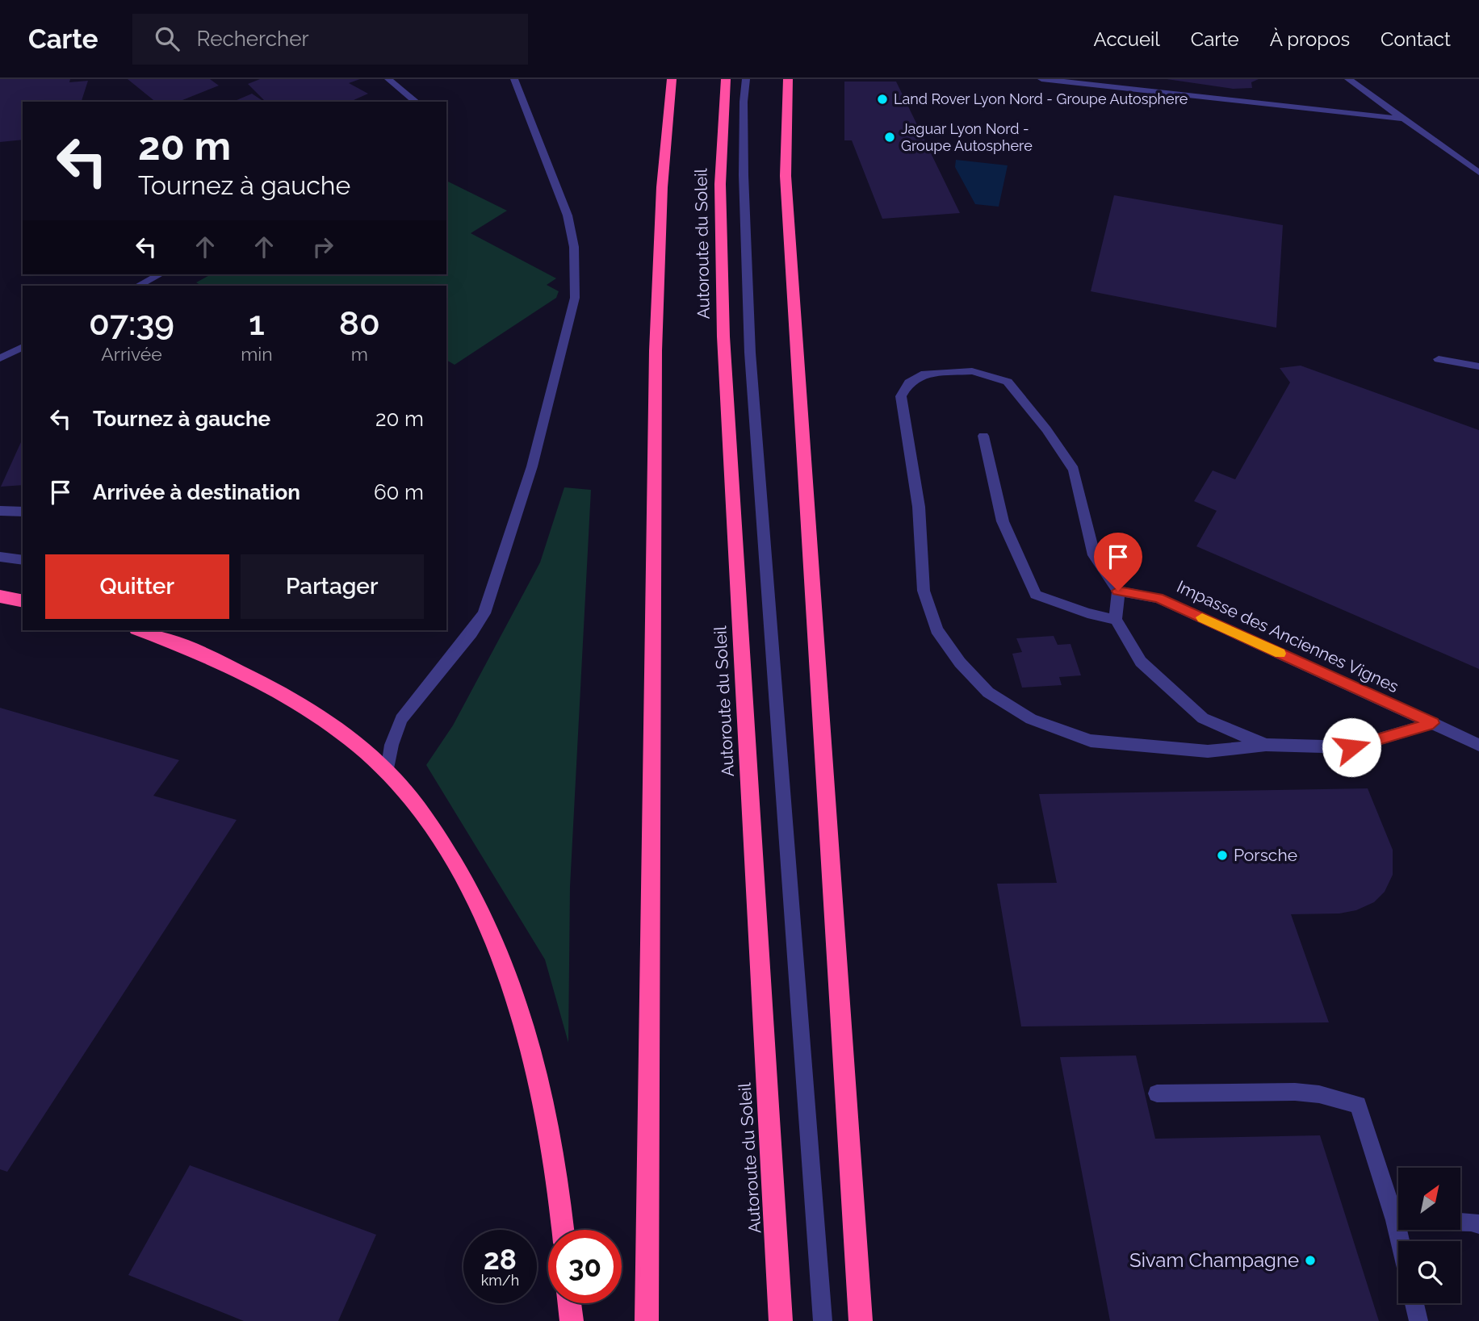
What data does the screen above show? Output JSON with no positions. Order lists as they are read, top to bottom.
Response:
{
  "streets": {
    "highway": ["Autoroute du Soleil"],
    "street": ["Impasse des Anciennes Vignes"]
  },
  "places": [
    "Land Rover Lyon Nord - Groupe Autosphere",
    "Jaguar Lyon Nord - Groupe Autosphere",
    "Porsche",
    "Sivam Champagne"
  ],
  "north": "top right",
  "page": {
    "header": "Carte",
    "search": "Rechercher",
    "nav": [
      "Accueil",
      "Carte",
      "À propos",
      "Contact"
    ],
    "turn": ["20 m", "Tournez à gauche"],
    "eta": [
      "07:39",
      "Arrivée",
      "1",
      "min",
      "80",
      "m"
    ],
    "list": [
      {
        "name": "Tournez à gauche",
        "value": "20 m"
      },
      {
        "name": "Arrivée à destination",
        "value": "60 m"
      }
    ],
    "buttons": ["Quitter", "Partager"],
    "speed": "28 km/h",
    "limit": "30"
  }
}
